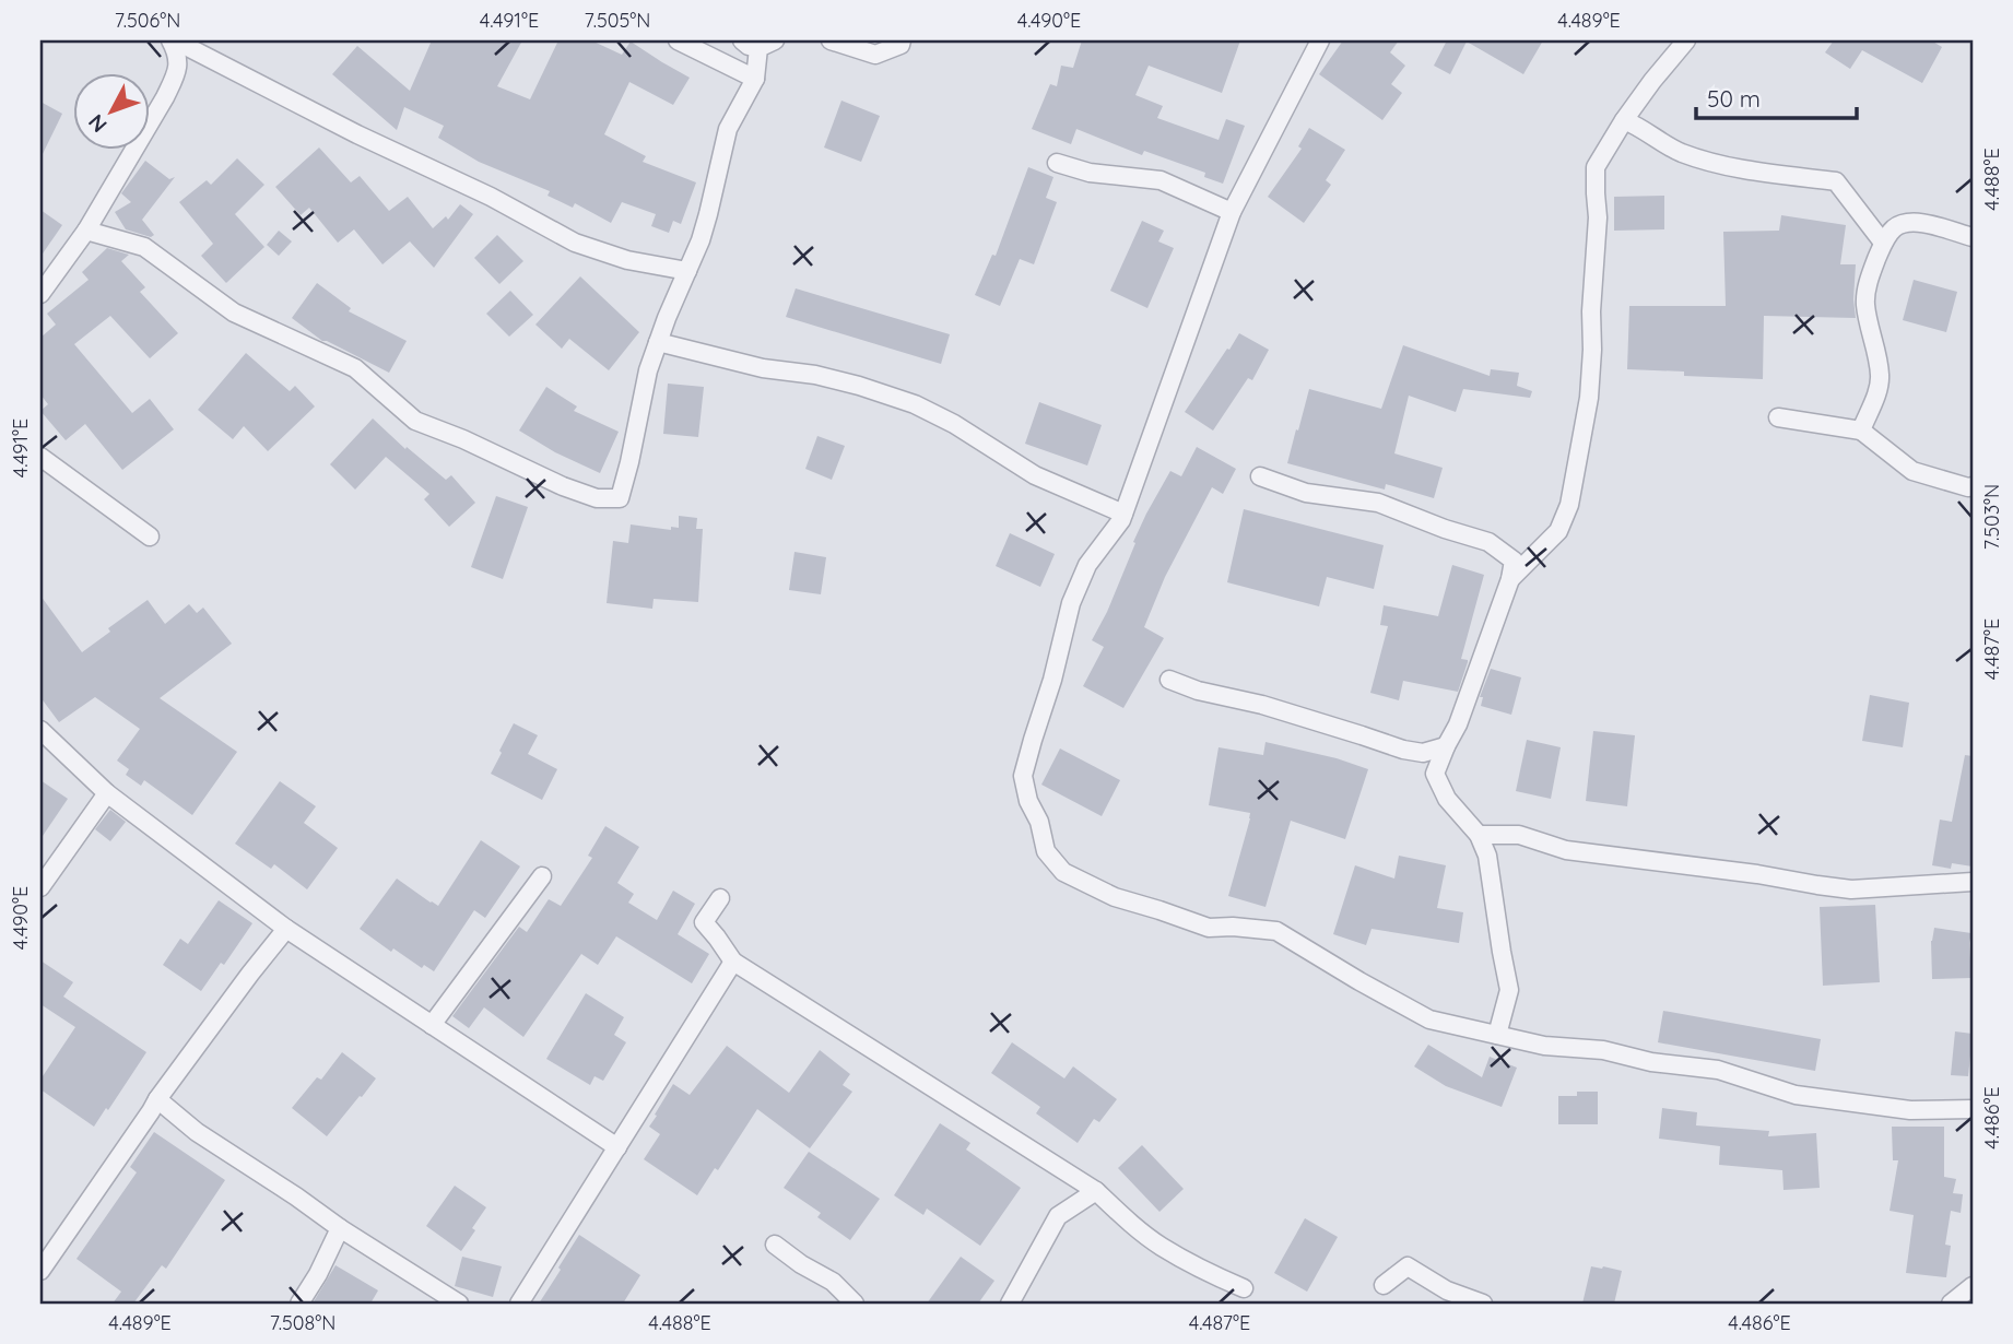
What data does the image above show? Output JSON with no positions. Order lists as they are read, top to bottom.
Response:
{
  "scale_bar": "50 m",
  "north": "bottom left",
  "coordinates": [
    "7.506°N",
    "4.491°E",
    "7.505°N",
    "4.490°E",
    "4.489°E",
    "4.488°E",
    "7.503°N",
    "4.487°E",
    "4.486°E",
    "7.508°N"
  ]
}
